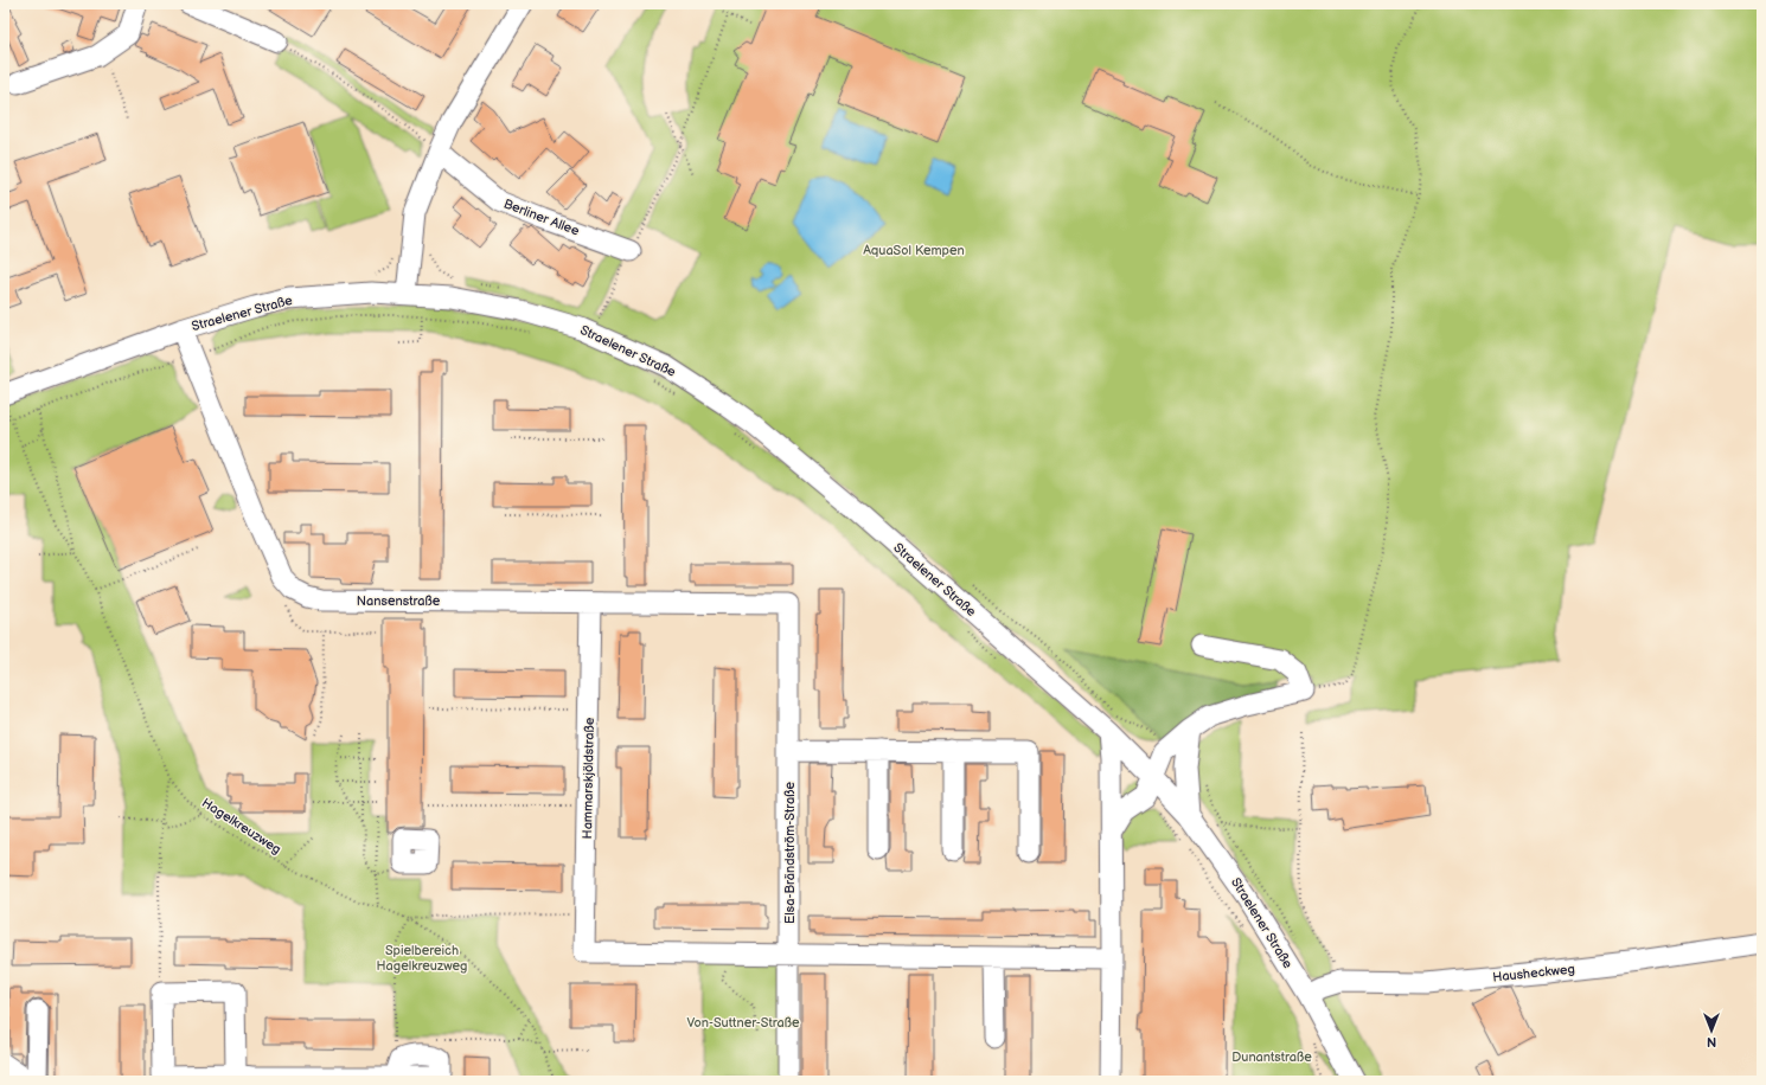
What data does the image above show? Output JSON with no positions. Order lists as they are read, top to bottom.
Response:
{
  "streets": {
    "street": [
      "Berliner Allee",
      "Straelener Straße",
      "Nansenstraße",
      "Hammarskjöldstraße",
      "Elsa-Brändström-Straße",
      "Hausheckweg"
    ],
    "path": ["Hagelkreuzweg"]
  },
  "crossings": [
    ["Straelener Straße", "Nansenstraße"],
    ["Straelener Straße", "Hausheckweg"],
    ["Nansenstraße", "Hammarskjöldstraße"],
    ["Nansenstraße", "Elsa-Brändström-Straße"]
  ],
  "parks": [
    "AquaSol Kempen",
    "Spielbereich Hagelkreuzweg",
    "Von-Suttner-Straße",
    "Dunantstraße"
  ],
  "north": "bottom"
}
